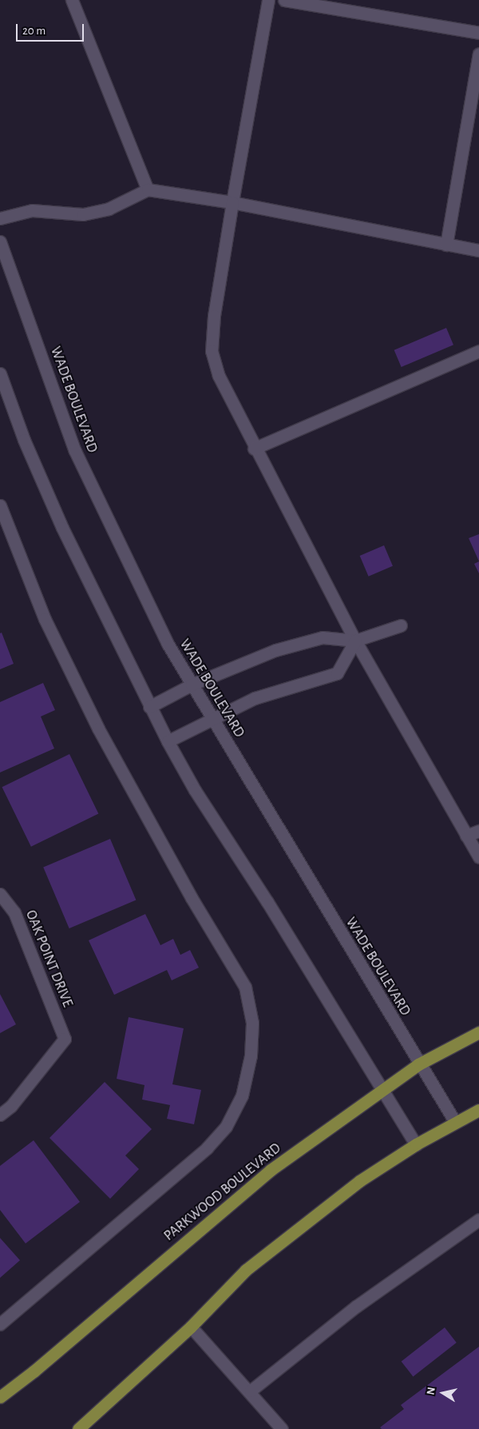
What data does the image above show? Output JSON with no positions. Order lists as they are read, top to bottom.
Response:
{
  "streets": {
    "main road": ["PARKWOOD BOULEVARD"],
    "street": ["WADE BOULEVARD", "OAK POINT DRIVE"]
  },
  "crossings": [
    ["WADE BOULEVARD", "PARKWOOD BOULEVARD"]
  ],
  "scale_bar": "20 m",
  "north": "left"
}
